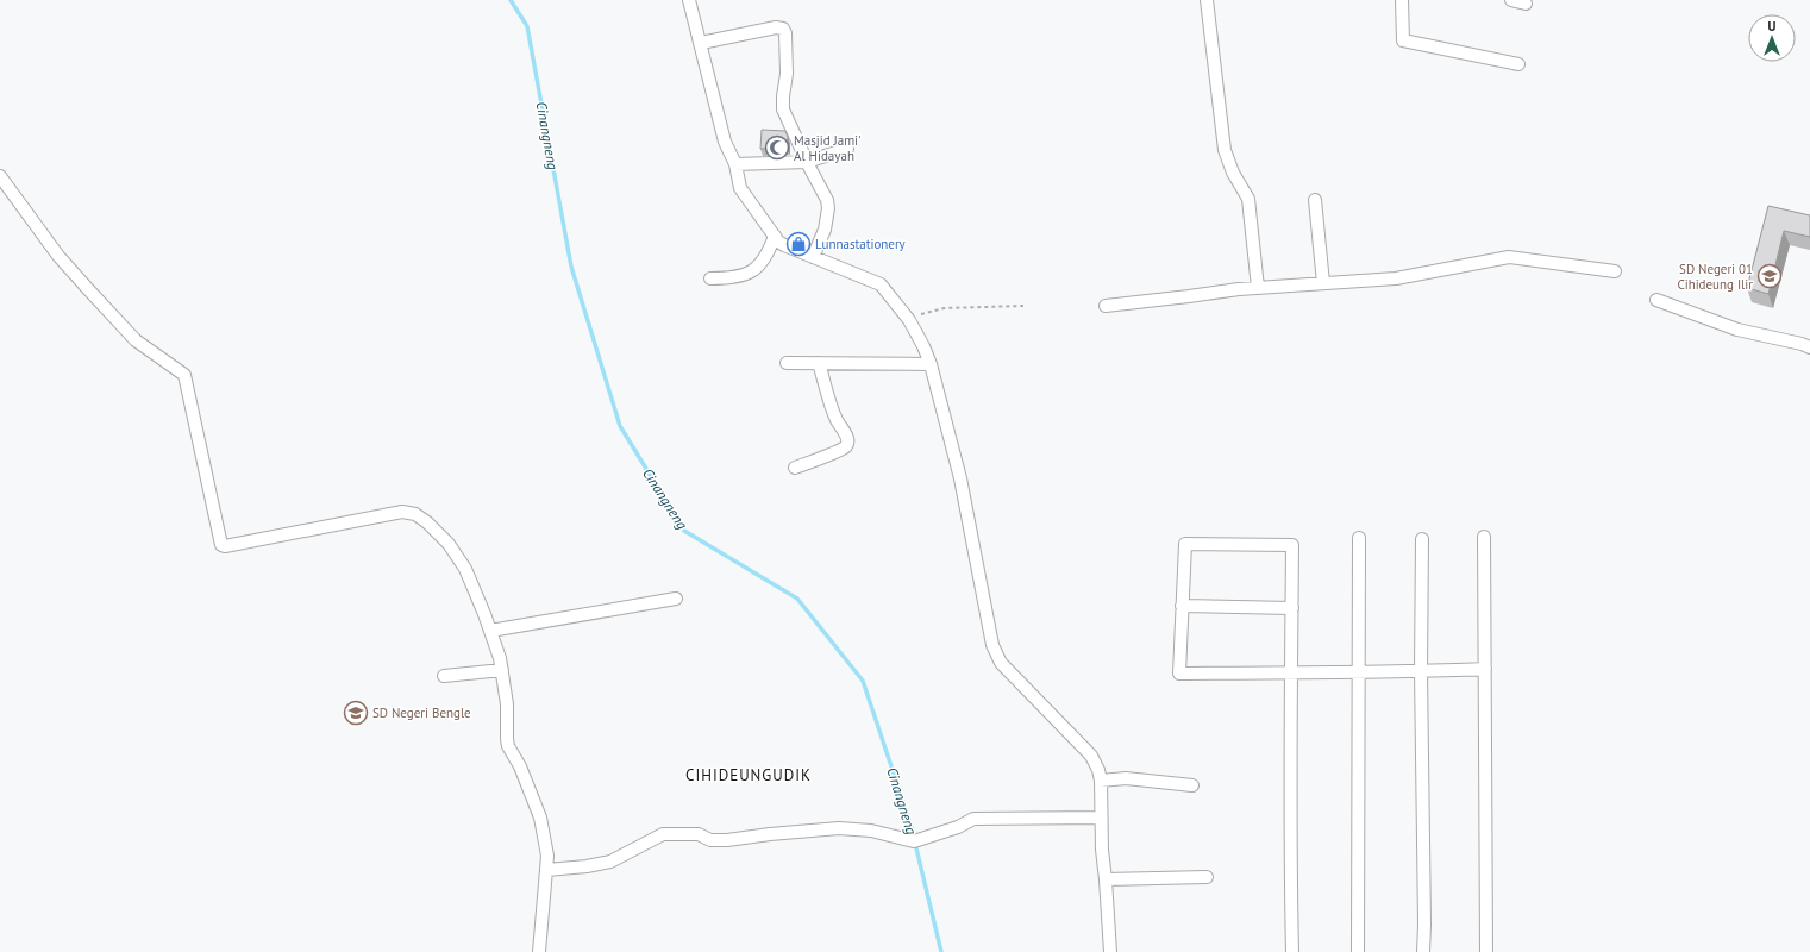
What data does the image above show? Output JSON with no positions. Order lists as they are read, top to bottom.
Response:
{
  "districts": ["CIHIDEUNGUDIK"],
  "water": ["Cinangneng"],
  "places": {
    "mosque": ["Masjid Jami' Al Hidayah"],
    "shop": ["Lunnastationery"],
    "school or university": ["SD Negeri 01 Cihideung Ilir", "SD Negeri Bengle"]
  },
  "north": "top"
}
